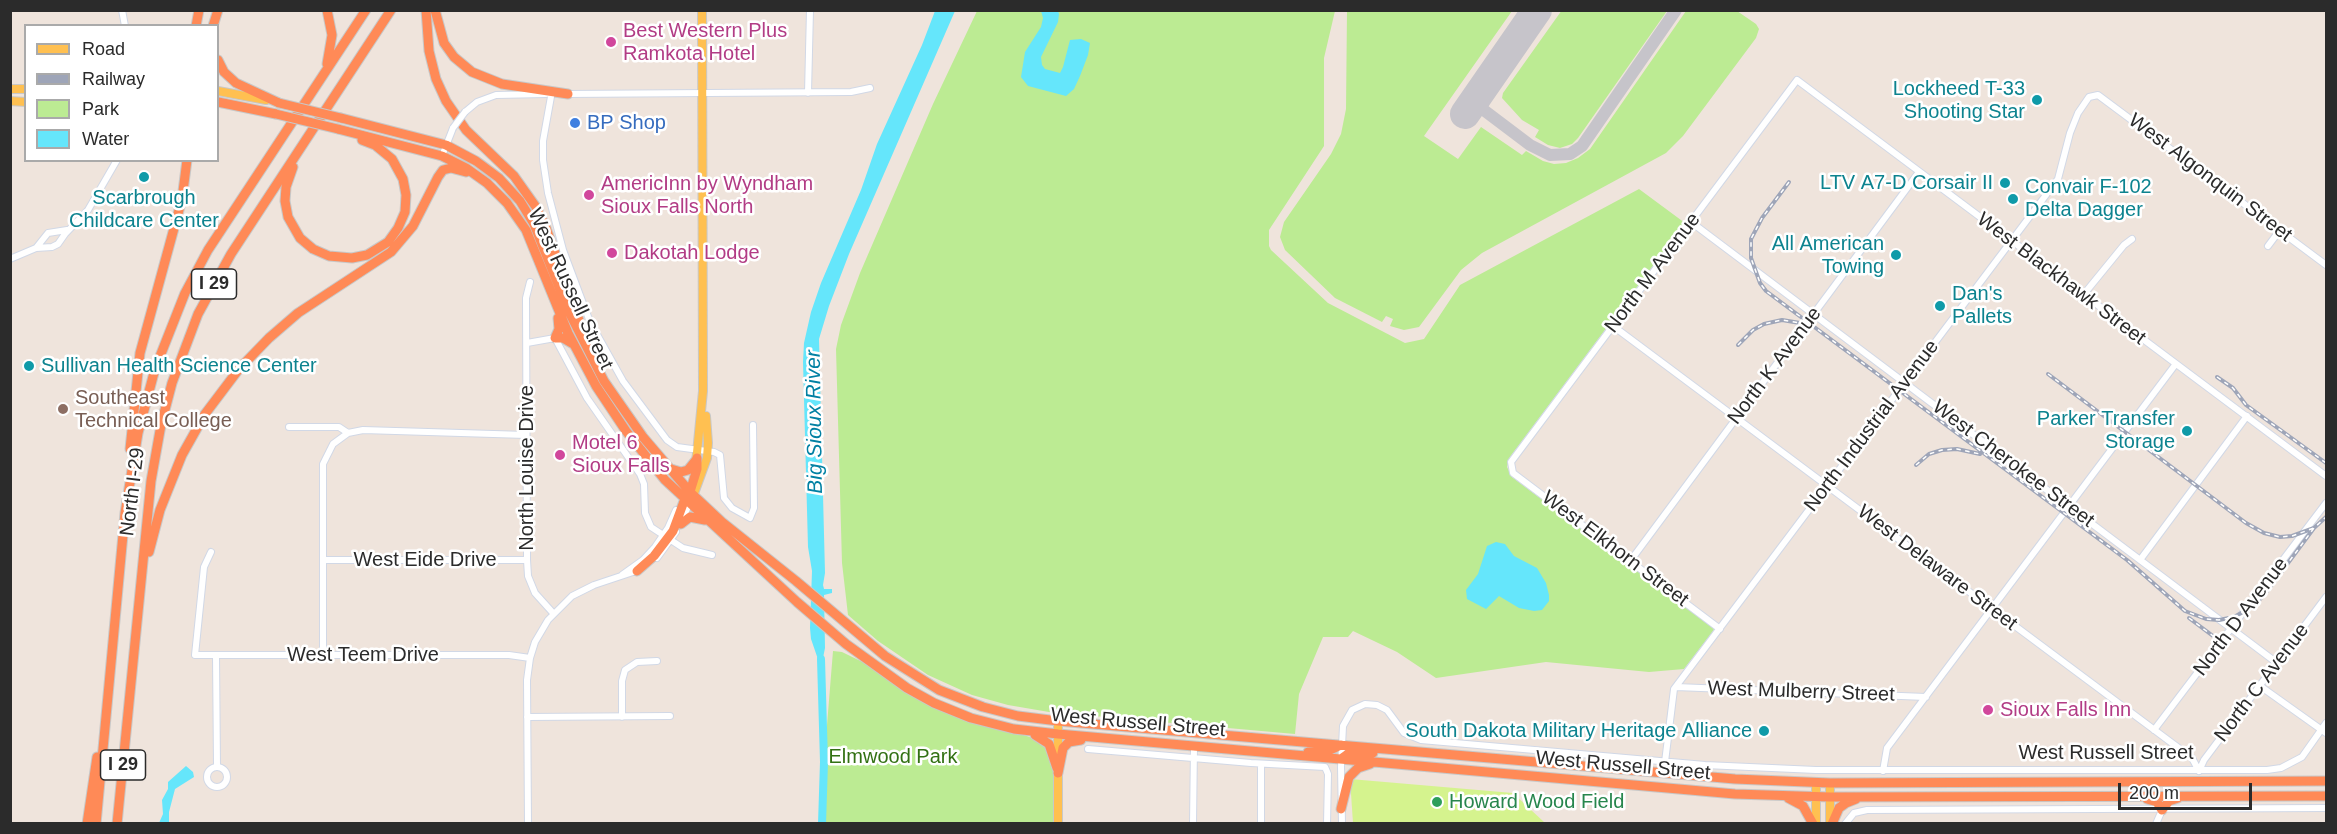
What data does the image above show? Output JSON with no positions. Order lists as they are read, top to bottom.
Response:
{
  "streets": {
    "highway": ["I 29", "West Russell Street", "North I-29"],
    "street": [
      "West Algonquin Street",
      "North M Avenue",
      "West Blackhawk Street",
      "North K Avenue",
      "North Industrial Avenue",
      "West Cherokee Street",
      "North Louise Drive",
      "West Elkhorn Street",
      "West Eide Drive",
      "West Delaware Street",
      "North D Avenue",
      "West Teem Drive",
      "North C Avenue",
      "West Mulberry Street"
    ]
  },
  "crossings": [
    ["West Algonquin Street", "North Industrial Avenue"],
    ["North M Avenue", "West Blackhawk Street"],
    ["North M Avenue", "West Cherokee Street"],
    ["North M Avenue", "West Elkhorn Street"],
    ["North M Avenue", "West Delaware Street"],
    ["West Blackhawk Street", "North K Avenue"],
    ["West Blackhawk Street", "North Industrial Avenue"],
    ["West Russell Street", "North Industrial Avenue"],
    ["West Russell Street", "West Delaware Street"],
    ["West Russell Street", "North C Avenue"],
    ["North K Avenue", "West Cherokee Street"],
    ["North K Avenue", "West Elkhorn Street"],
    ["North K Avenue", "West Delaware Street"],
    ["North Industrial Avenue", "West Cherokee Street"],
    ["North Industrial Avenue", "West Elkhorn Street"],
    ["North Industrial Avenue", "West Delaware Street"],
    ["North Industrial Avenue", "West Mulberry Street"],
    ["West Cherokee Street", "North D Avenue"],
    ["West Cherokee Street", "North C Avenue"],
    ["North Louise Drive", "West Eide Drive"],
    ["West Delaware Street", "North D Avenue"],
    ["West Delaware Street", "North C Avenue"]
  ],
  "water": ["Big Sioux River"],
  "parks": ["Elmwood Park"],
  "places": [
    "Best Western Plus Ramkota Hotel",
    "Lockheed T-33 Shooting Star",
    "BP Shop",
    "Scarbrough Childcare Center",
    "LTV A7-D Corsair II",
    "AmericInn by Wyndham Sioux Falls North",
    "Convair F-102 Delta Dagger",
    "Dakotah Lodge",
    "All American Towing",
    "Dan's Pallets",
    "Sullivan Health Science Center",
    "Southeast Technical College",
    "Parker Transfer Storage",
    "Motel 6 Sioux Falls",
    "Sioux Falls Inn",
    "South Dakota Military Heritage Alliance",
    "Howard Wood Field"
  ],
  "legend": [
    "Road",
    "Railway",
    "Park",
    "Water"
  ],
  "scale_bar": "200 m"
}
